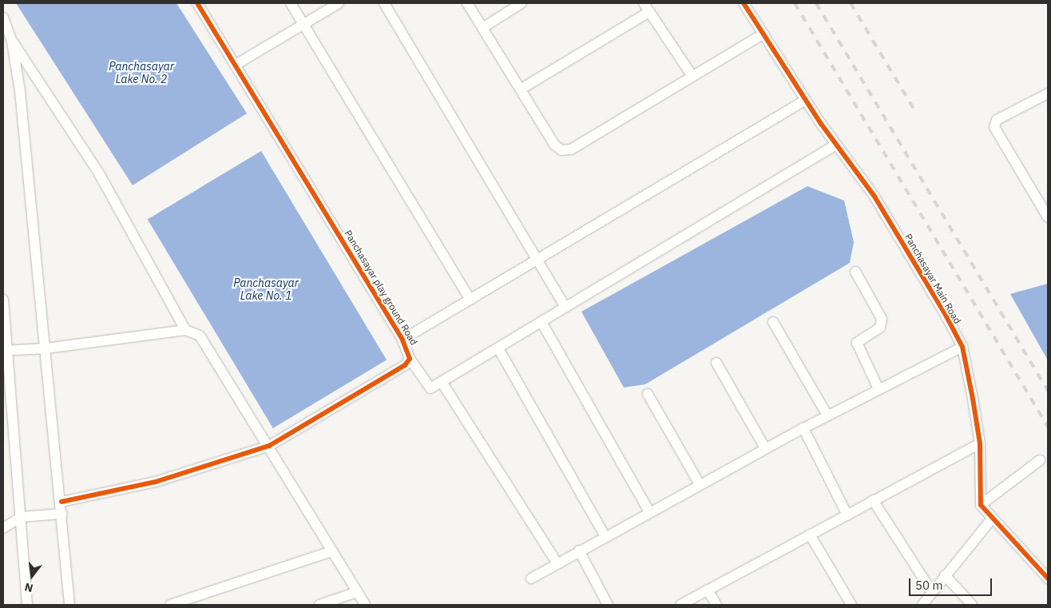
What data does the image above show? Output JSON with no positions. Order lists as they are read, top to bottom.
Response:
{
  "streets": {
    "street": ["Panchasayar Main Road", "Panchasayar play ground Road"]
  },
  "water": ["Panchasayar Lake No. 2", "Panchasayar Lake No. 1"],
  "scale_bar": "50 m",
  "north": "bottom"
}
